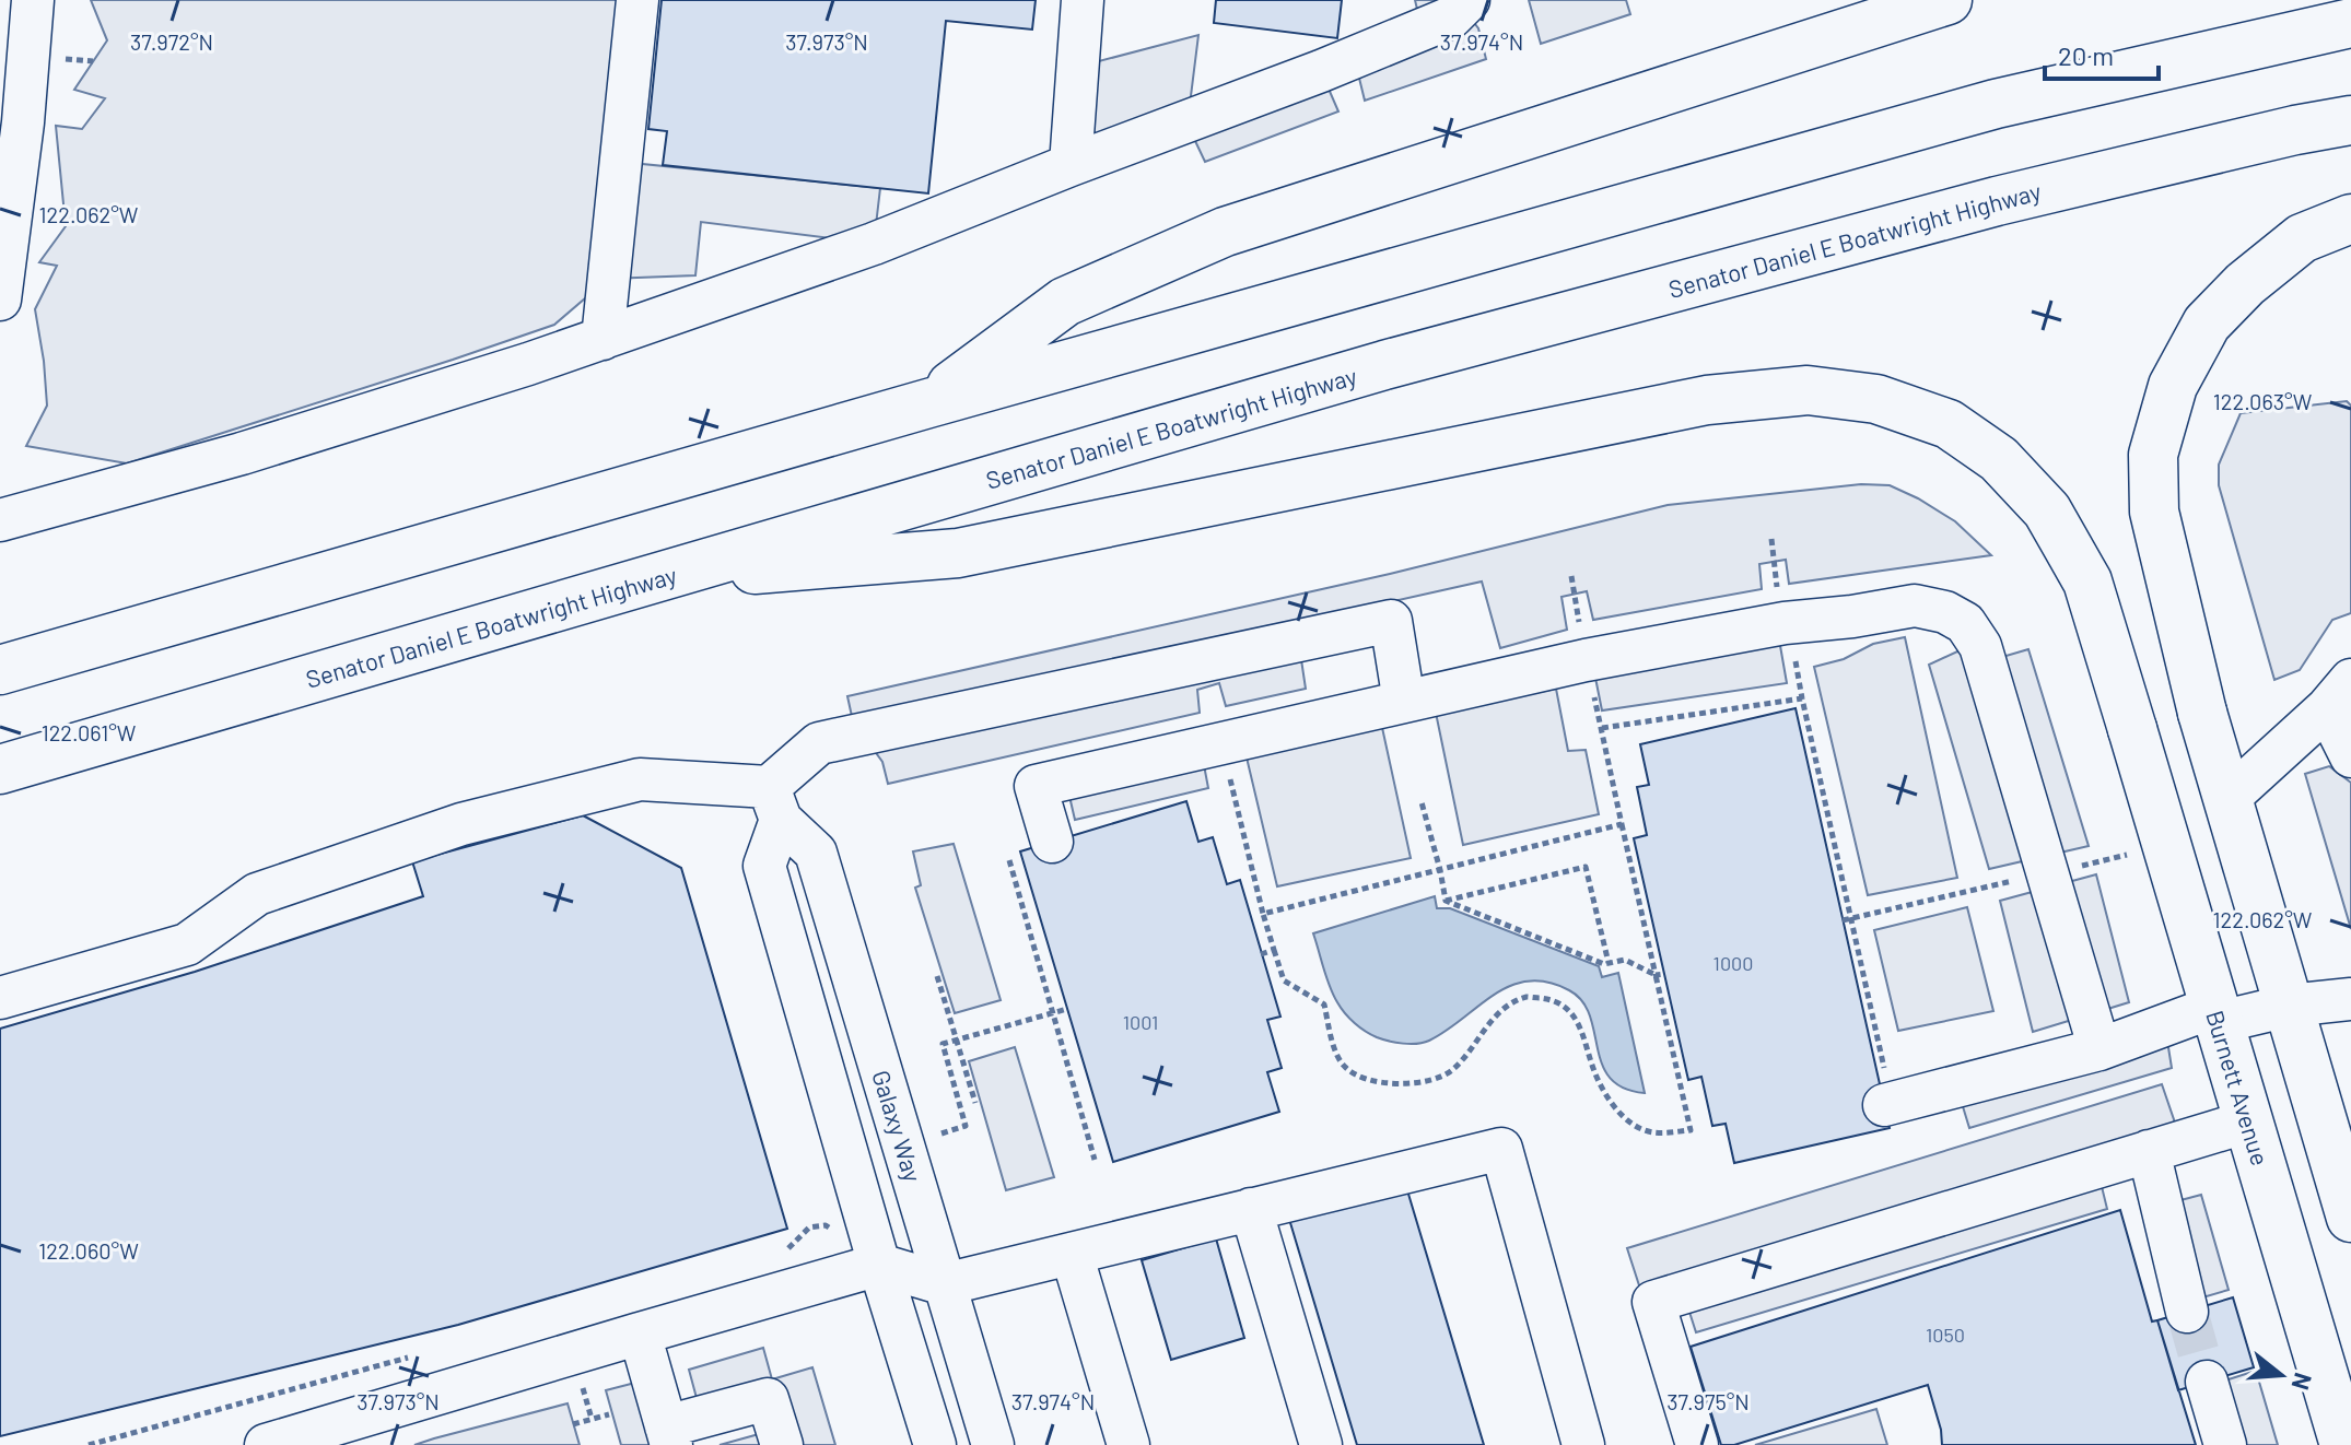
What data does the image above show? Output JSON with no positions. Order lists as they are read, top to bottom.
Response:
{
  "streets": {
    "main road": ["Senator Daniel E Boatwright Highway", "Burnett Avenue"],
    "street": ["Galaxy Way"]
  },
  "crossings": [
    ["Senator Daniel E Boatwright Highway", "Burnett Avenue"]
  ],
  "house_numbers": ["1000", "1001", "1050"],
  "scale_bar": "20 m",
  "north": "right",
  "coordinates": [
    "37.972°N",
    "37.973°N",
    "37.974°N",
    "122.062°W",
    "122.063°W",
    "122.061°W",
    "122.060°W",
    "37.975°N"
  ]
}
